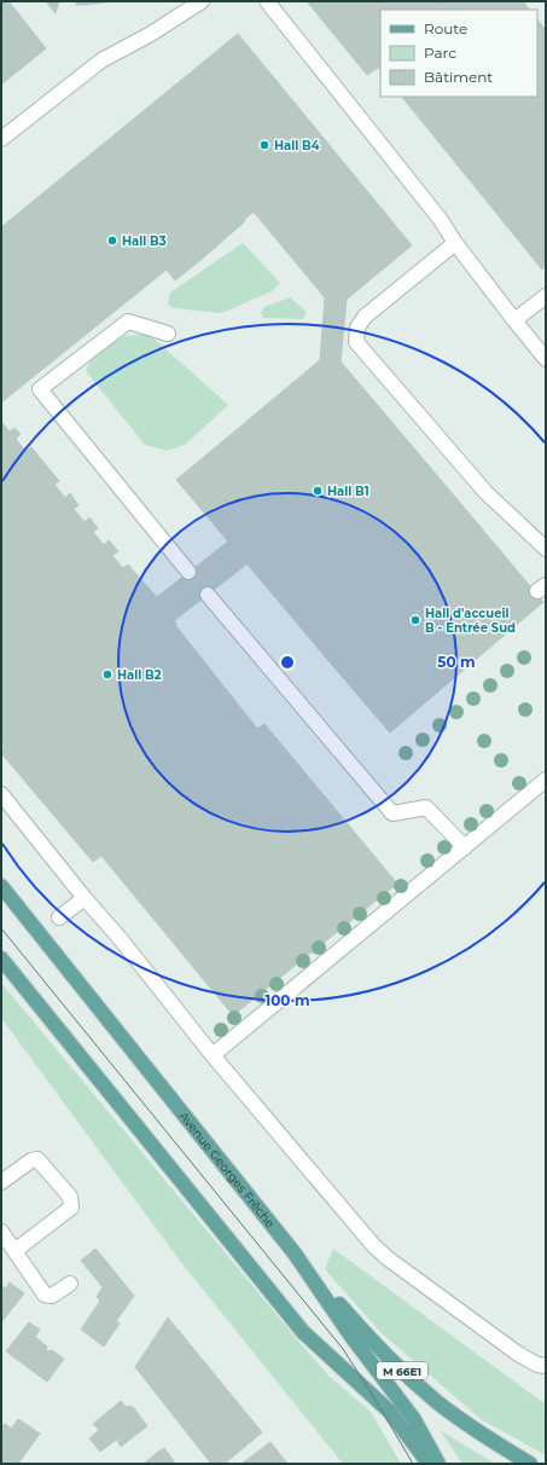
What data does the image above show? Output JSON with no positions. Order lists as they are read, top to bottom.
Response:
{
  "streets": {
    "main road": ["Avenue Georges Frêche", "M 66E1"]
  },
  "crossings": [
    ["Avenue Georges Frêche", "M 66E1"]
  ],
  "places": [
    "Hall B4",
    "Hall B3",
    "Hall B1",
    "Hall d'accueil B - Entrée Sud",
    "Hall B2"
  ],
  "legend": ["Route", "Parc", "Bâtiment"],
  "rings": ["50 m", "100 m"]
}
